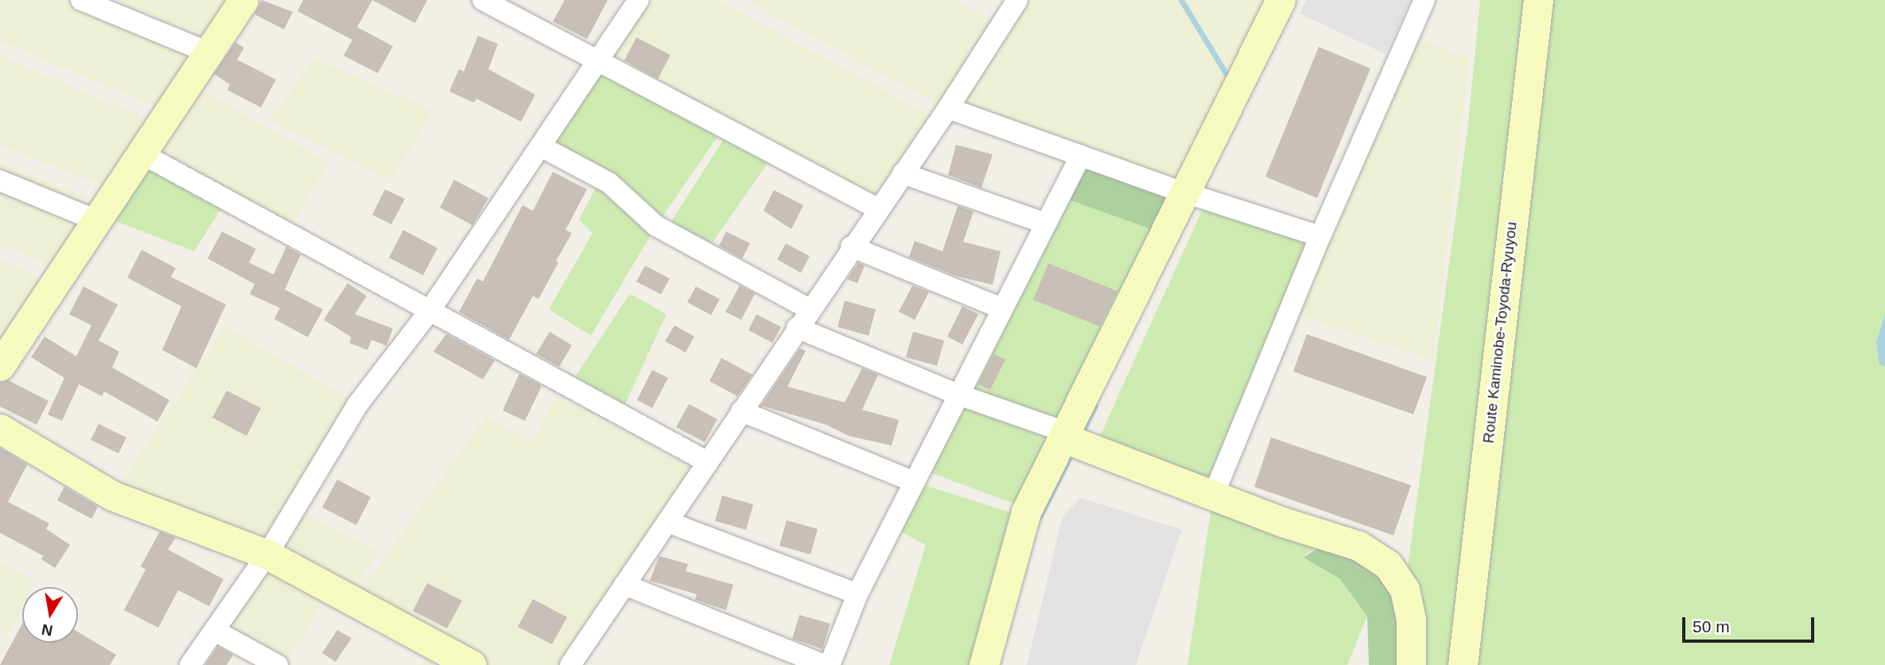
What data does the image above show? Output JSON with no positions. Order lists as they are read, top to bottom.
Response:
{
  "streets": {
    "street": ["Route Kaminobe-Toyoda-Ryuyou"]
  },
  "scale_bar": "50 m",
  "north": "bottom"
}
